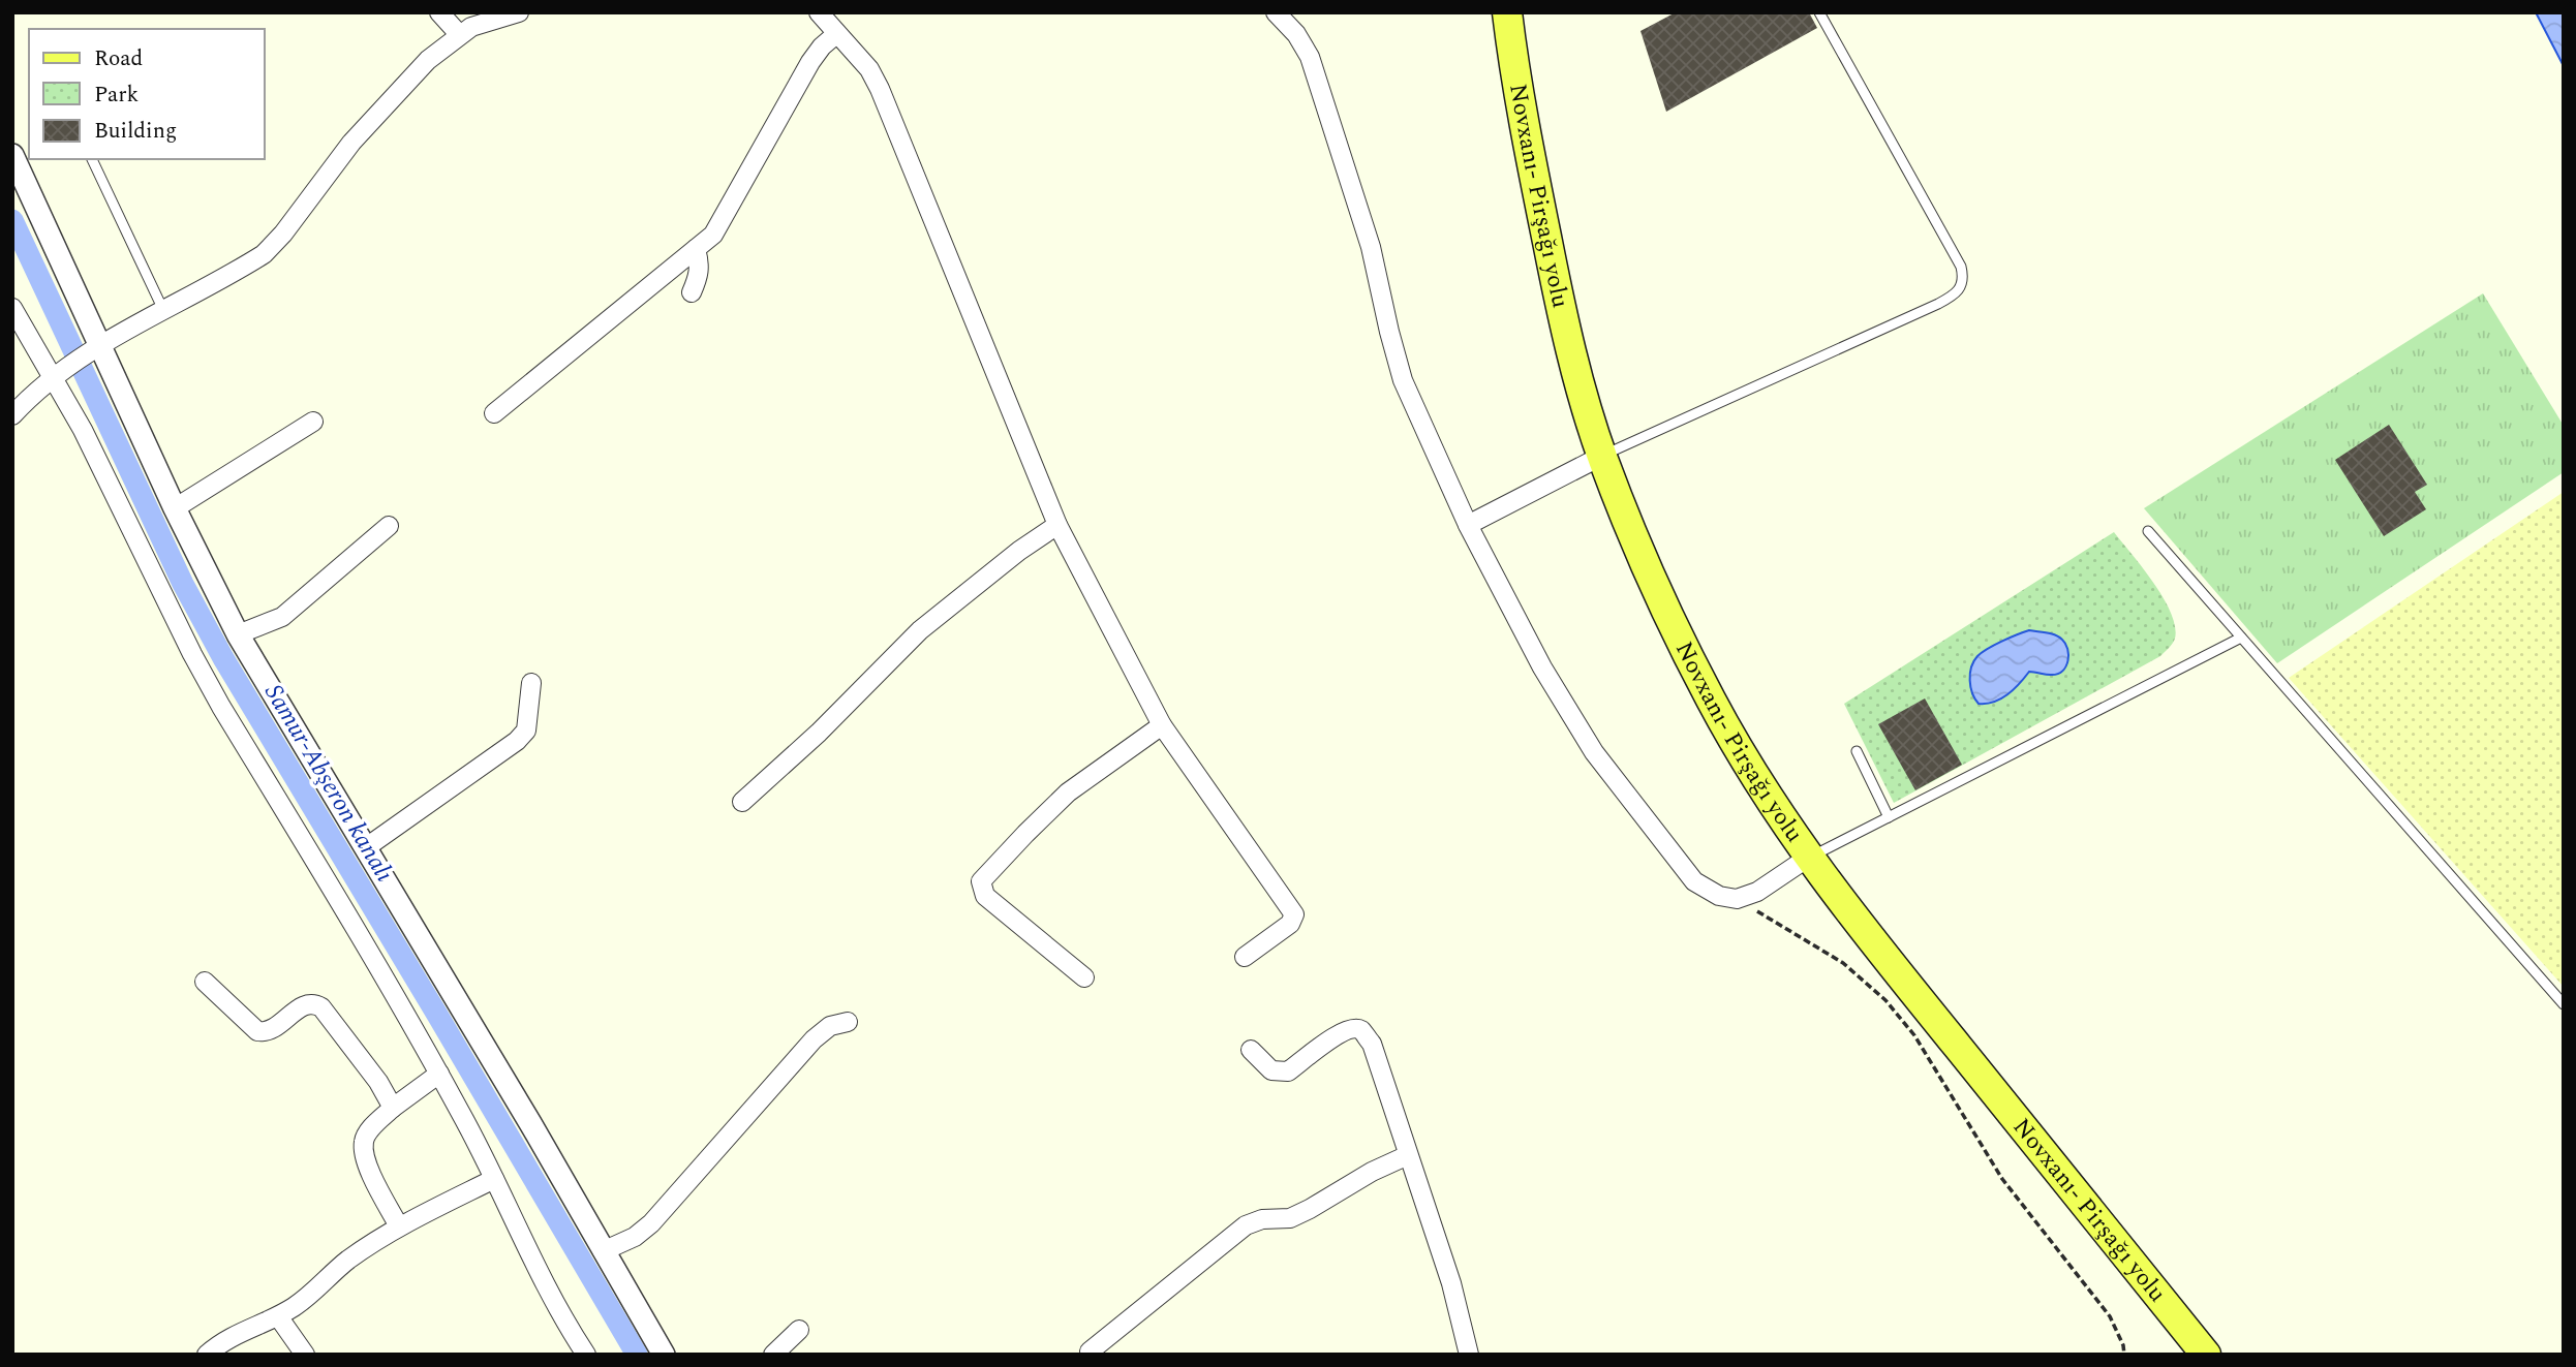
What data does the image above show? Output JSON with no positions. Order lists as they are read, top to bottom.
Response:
{
  "streets": {
    "main road": ["Novxanı- Pirşağı yolu"]
  },
  "water": ["Samur-Abşeron kanalı"],
  "legend": ["Road", "Park", "Building"]
}
